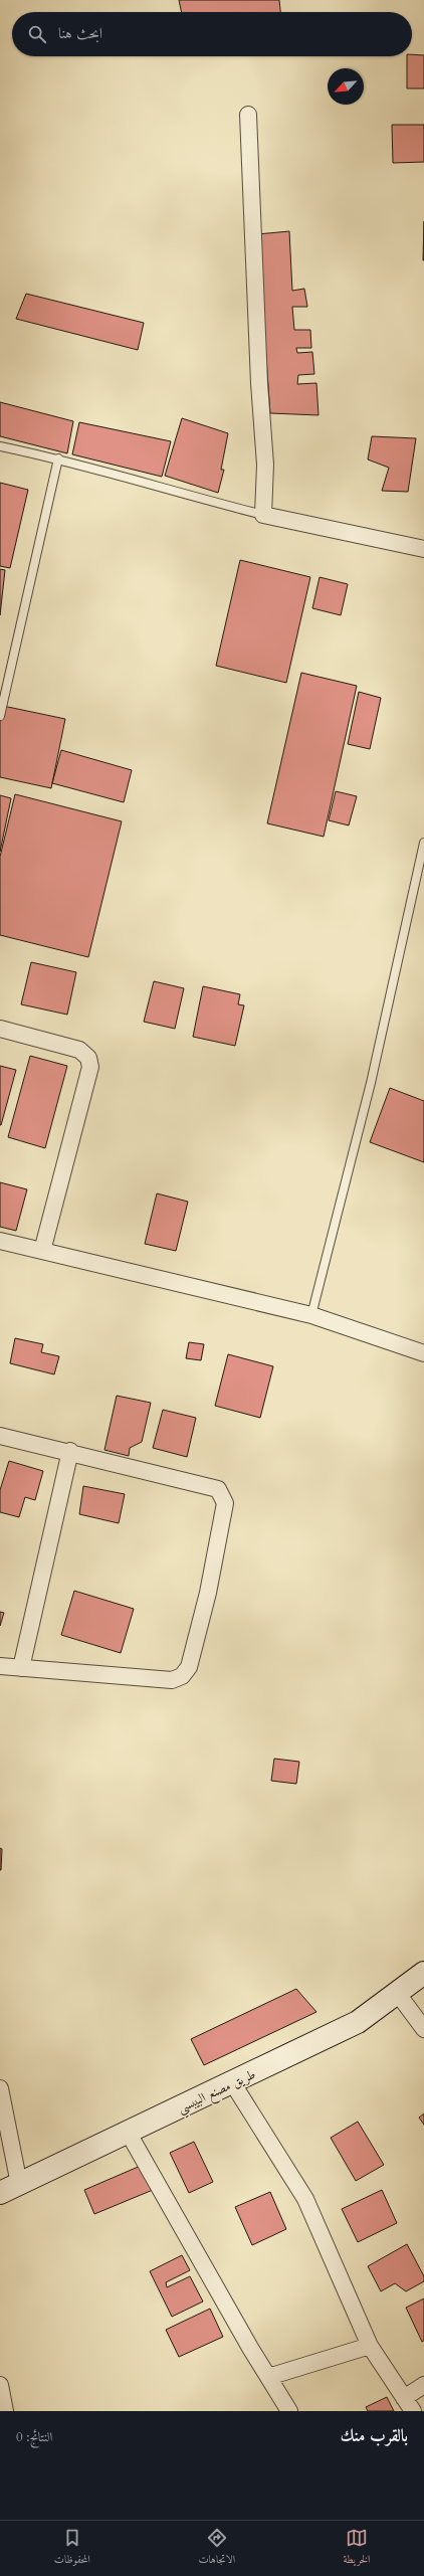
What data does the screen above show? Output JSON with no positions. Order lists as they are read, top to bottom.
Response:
{
  "streets": {
    "main road": ["طريق مصنع البيبسي"]
  },
  "north": "bottom left",
  "page": {
    "search": "ابحث هنا",
    "heading": ["بالقرب منك", "النتائج: 0"],
    "nav": ["الخريطة", "الاتجاهات", "المحفوظات"]
  }
}
